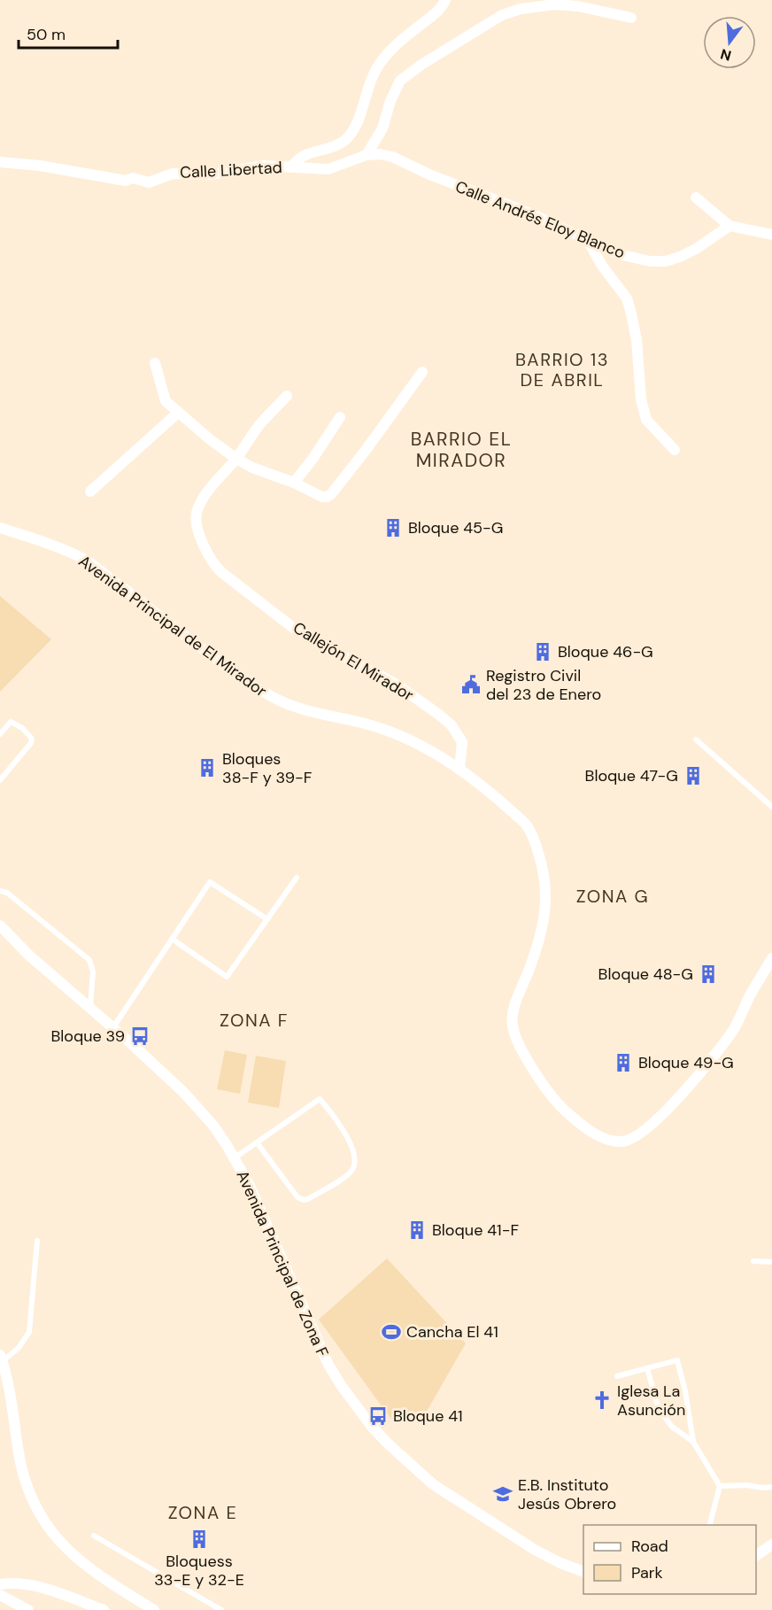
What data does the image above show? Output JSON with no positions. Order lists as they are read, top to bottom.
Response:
{
  "streets": {
    "street": [
      "Calle Libertad",
      "Calle Andrés Eloy Blanco",
      "Avenida Principal de El Mirador",
      "Callejón El Mirador",
      "Avenida Principal de Zona F"
    ]
  },
  "crossings": [
    ["Calle Libertad", "Calle Andrés Eloy Blanco"],
    ["Avenida Principal de El Mirador", "Callejón El Mirador"]
  ],
  "districts": [
    "BARRIO 13 DE ABRIL",
    "BARRIO EL MIRADOR",
    "ZONA G",
    "ZONA F",
    "ZONA E"
  ],
  "places": {
    "building": [
      "Bloque 45-G",
      "Bloque 46-G",
      "Bloques 38-F y 39-F",
      "Bloque 47-G",
      "Bloque 48-G",
      "Bloque 49-G",
      "Bloque 41-F",
      "Bloquess 33-E y 32-E"
    ],
    "public building": ["Registro Civil del 23 de Enero"],
    "bus stop": ["Bloque 39", "Bloque 41"],
    "sports": ["Cancha El 41"],
    "church": ["Iglesa La Asunción"],
    "school or university": ["E.B. Instituto Jesús Obrero"]
  },
  "legend": ["Road", "Park"],
  "scale_bar": "50 m",
  "north": "bottom"
}
